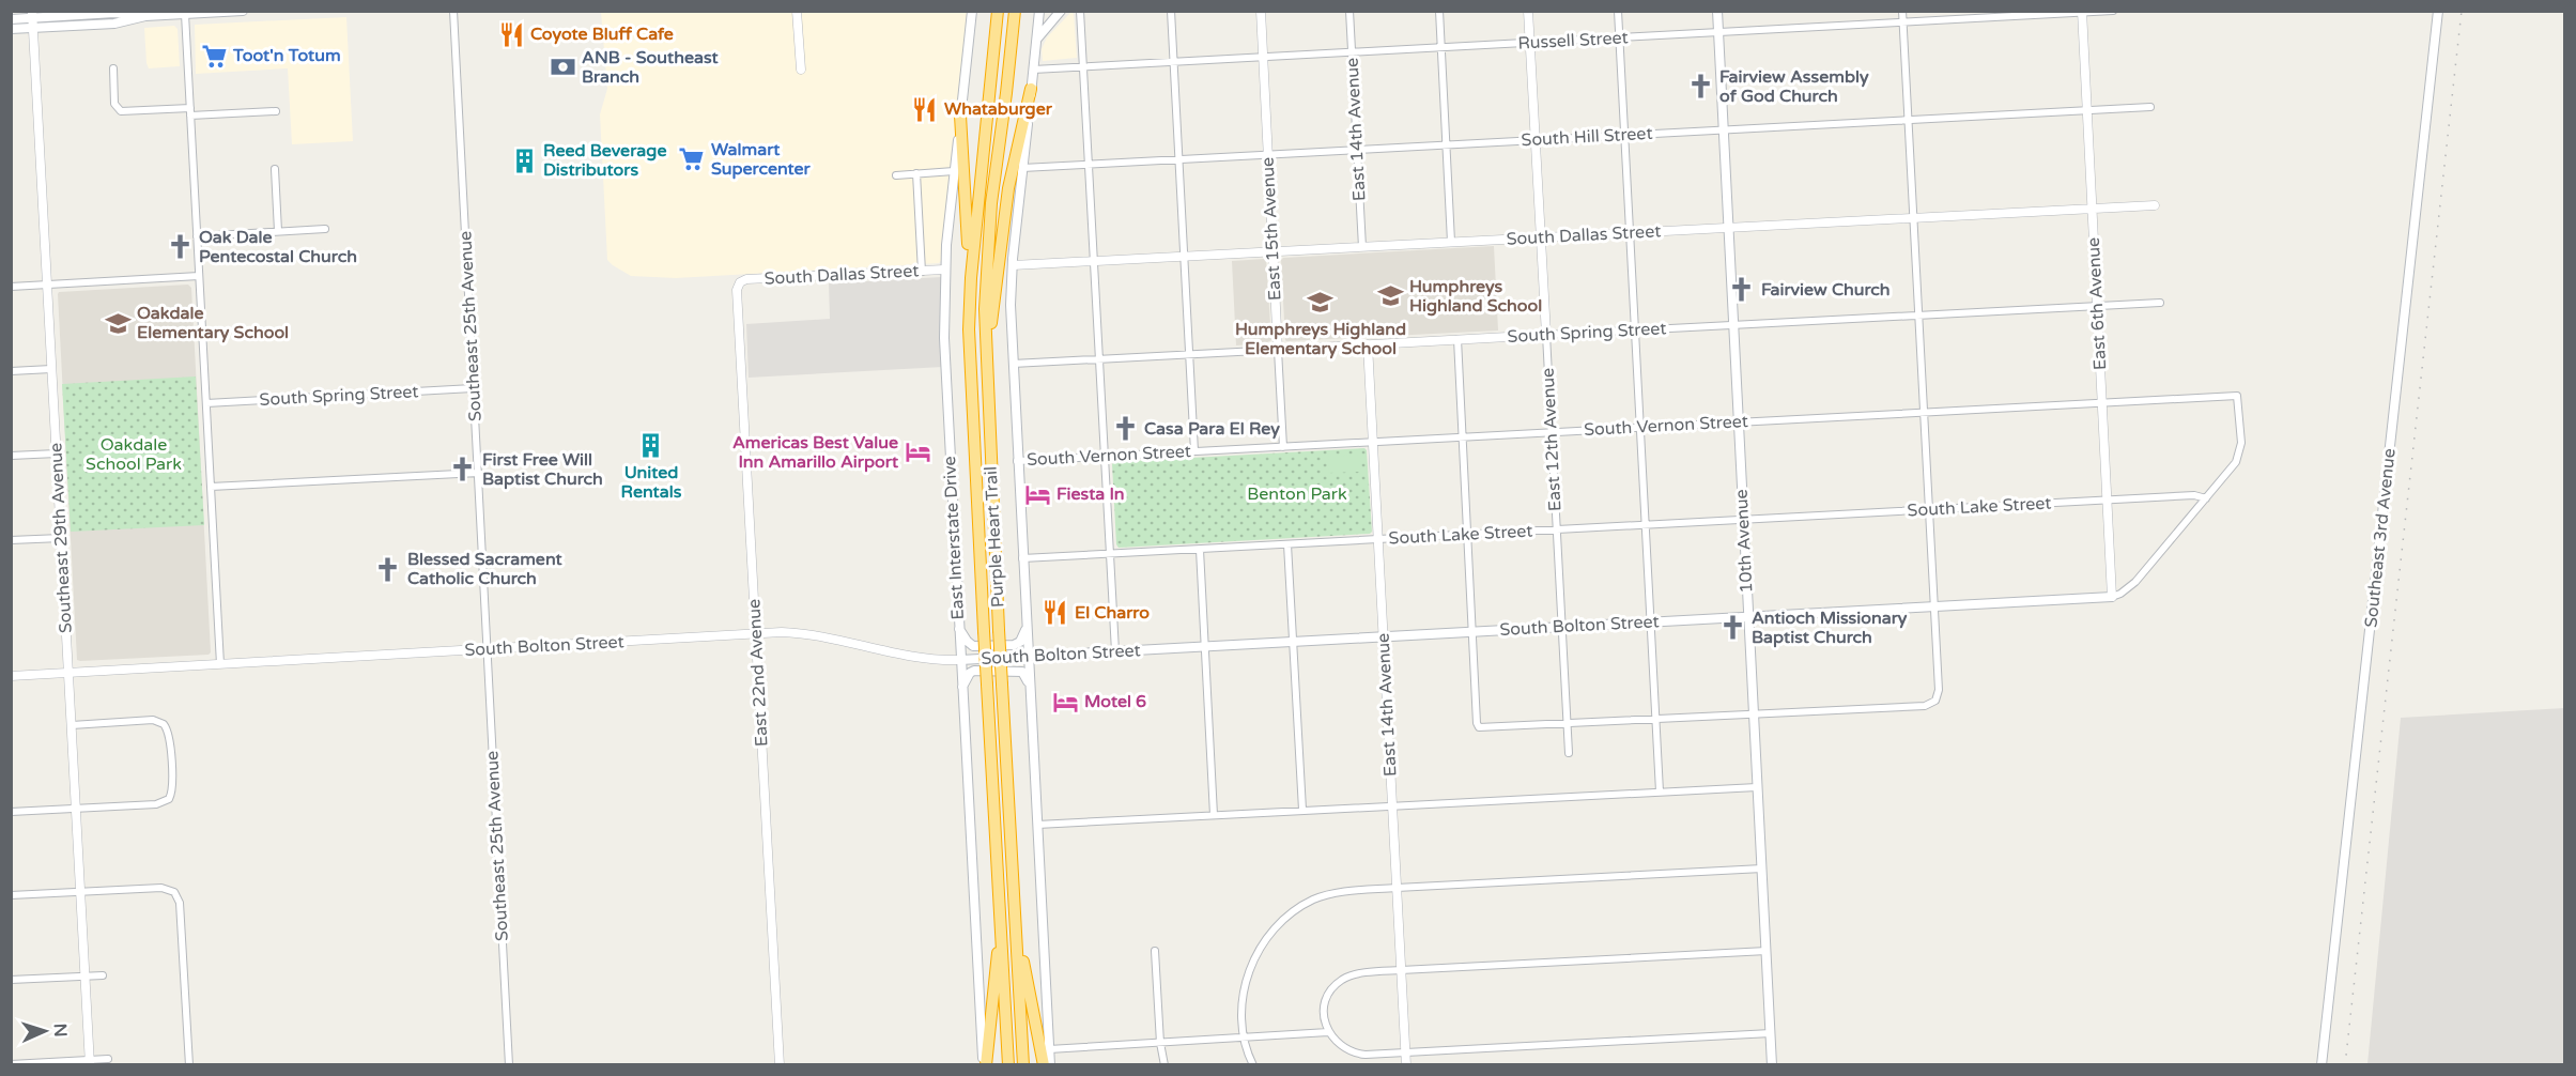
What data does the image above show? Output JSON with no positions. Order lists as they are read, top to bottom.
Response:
{
  "streets": {
    "highway": ["Purple Heart Trail"],
    "main road": [
      "East Interstate Drive",
      "Southeast 3rd Avenue",
      "10th Avenue",
      "South Bolton Street"
    ],
    "street": [
      "Russell Street",
      "East 14th Avenue",
      "South Hill Street",
      "East 15th Avenue",
      "South Dallas Street",
      "East 6th Avenue",
      "Southeast 25th Avenue",
      "South Spring Street",
      "South Vernon Street",
      "East 12th Avenue",
      "South Lake Street",
      "Southeast 29th Avenue",
      "East 22nd Avenue"
    ]
  },
  "crossings": [
    ["Russell Street", "East 14th Avenue"],
    ["Russell Street", "East 15th Avenue"],
    ["Russell Street", "East 6th Avenue"],
    ["Russell Street", "East 12th Avenue"],
    ["Russell Street", "10th Avenue"],
    ["East 14th Avenue", "South Hill Street"],
    ["East 14th Avenue", "South Dallas Street"],
    ["East 14th Avenue", "South Spring Street"],
    ["East 14th Avenue", "South Vernon Street"],
    ["East 14th Avenue", "South Lake Street"],
    ["East 14th Avenue", "South Bolton Street"],
    ["South Hill Street", "East 15th Avenue"],
    ["South Hill Street", "East 6th Avenue"],
    ["South Hill Street", "East 12th Avenue"],
    ["South Hill Street", "10th Avenue"],
    ["East 15th Avenue", "South Dallas Street"],
    ["East 15th Avenue", "South Spring Street"],
    ["East 15th Avenue", "South Vernon Street"],
    ["South Dallas Street", "East 6th Avenue"],
    ["South Dallas Street", "East 12th Avenue"],
    ["South Dallas Street", "East Interstate Drive"],
    ["South Dallas Street", "10th Avenue"],
    ["South Dallas Street", "East 22nd Avenue"],
    ["East 6th Avenue", "South Spring Street"],
    ["East 6th Avenue", "South Vernon Street"],
    ["East 6th Avenue", "South Lake Street"],
    ["East 6th Avenue", "South Bolton Street"],
    ["Southeast 25th Avenue", "South Spring Street"],
    ["Southeast 25th Avenue", "South Bolton Street"],
    ["South Spring Street", "East 12th Avenue"],
    ["South Spring Street", "10th Avenue"],
    ["South Vernon Street", "East 12th Avenue"],
    ["South Vernon Street", "South Lake Street"],
    ["South Vernon Street", "10th Avenue"],
    ["East 12th Avenue", "South Lake Street"],
    ["East 12th Avenue", "South Bolton Street"],
    ["South Lake Street", "10th Avenue"],
    ["Southeast 29th Avenue", "South Bolton Street"],
    ["East Interstate Drive", "South Bolton Street"],
    ["10th Avenue", "South Bolton Street"],
    ["South Bolton Street", "East 22nd Avenue"]
  ],
  "parks": ["Oakdale School Park", "Benton Park"],
  "places": {
    "restaurant": ["Coyote Bluff Cafe", "Whataburger", "El Charro"],
    "supermarket": ["Toot'n Totum", "Walmart Supercenter"],
    "bank": ["ANB - Southeast Branch"],
    "church": [
      "Fairview Assembly of God Church",
      "Oak Dale Pentecostal Church",
      "Fairview Church",
      "Casa Para El Rey",
      "First Free Will Baptist Church",
      "Blessed Sacrament Catholic Church",
      "Antioch Missionary Baptist Church"
    ],
    "building": ["Reed Beverage Distributors", "United Rentals"],
    "school or university": ["Humphreys Highland School", "Humphreys Highland Elementary School", "Oakdale Elementary School"],
    "hotel": ["Americas Best Value Inn Amarillo Airport", "Fiesta In", "Motel 6"]
  },
  "north": "right"
}
